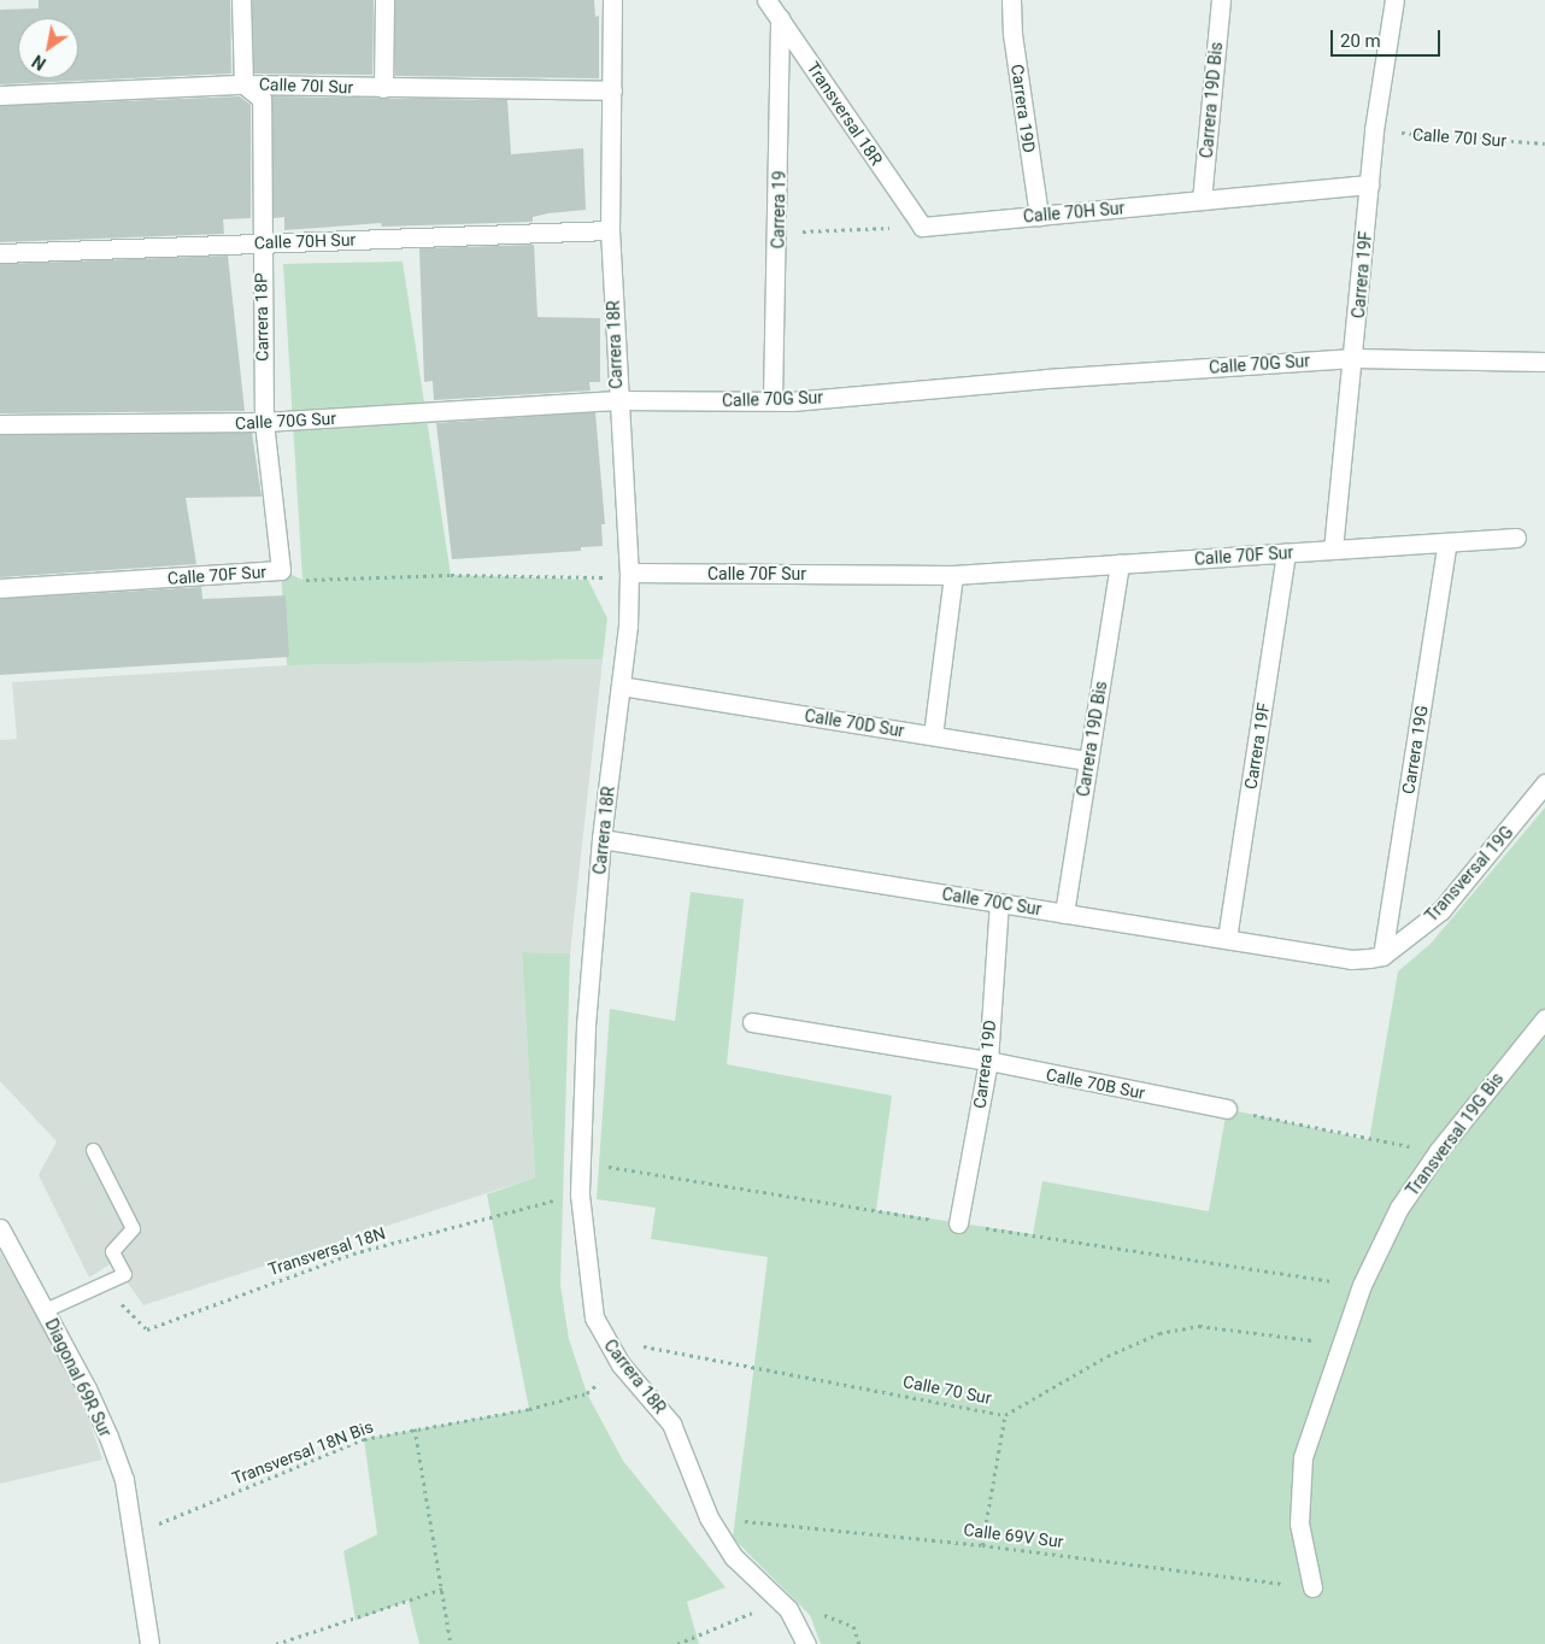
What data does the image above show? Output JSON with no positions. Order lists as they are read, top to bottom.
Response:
{
  "streets": {
    "street": [
      "Calle 70I Sur",
      "Carrera 19D Bis",
      "Carrera 19D",
      "Transversal 18R",
      "Carrera 19",
      "Calle 70H Sur",
      "Carrera 19F",
      "Carrera 18P",
      "Carrera 18R",
      "Calle 70G Sur",
      "Calle 70F Sur",
      "Calle 70D Sur",
      "Carrera 19G",
      "Transversal 19G",
      "Calle 70C Sur",
      "Calle 70B Sur",
      "Transversal 19G Bis",
      "Diagonal 69R Sur"
    ],
    "path": [
      "Transversal 18N",
      "Calle 70 Sur",
      "Transversal 18N Bis",
      "Calle 69V Sur"
    ]
  },
  "crossings": [
    ["Calle 70I Sur", "Carrera 19F"],
    ["Calle 70I Sur", "Carrera 18P"],
    ["Calle 70I Sur", "Carrera 18R"],
    ["Carrera 19D Bis", "Calle 70H Sur"],
    ["Carrera 19D Bis", "Calle 70F Sur"],
    ["Carrera 19D Bis", "Calle 70D Sur"],
    ["Carrera 19D Bis", "Calle 70C Sur"],
    ["Carrera 19D", "Calle 70H Sur"],
    ["Carrera 19D", "Calle 70C Sur"],
    ["Carrera 19D", "Calle 70B Sur"],
    ["Transversal 18R", "Carrera 19"],
    ["Transversal 18R", "Calle 70H Sur"],
    ["Carrera 19", "Calle 70G Sur"],
    ["Calle 70H Sur", "Carrera 19F"],
    ["Calle 70H Sur", "Carrera 18P"],
    ["Calle 70H Sur", "Carrera 18R"],
    ["Carrera 19F", "Calle 70G Sur"],
    ["Carrera 19F", "Calle 70F Sur"],
    ["Carrera 19F", "Calle 70C Sur"],
    ["Carrera 18P", "Calle 70G Sur"],
    ["Carrera 18P", "Calle 70F Sur"],
    ["Carrera 18R", "Calle 70G Sur"],
    ["Carrera 18R", "Calle 70F Sur"],
    ["Carrera 18R", "Calle 70D Sur"],
    ["Carrera 18R", "Calle 70C Sur"],
    ["Carrera 18R", "Transversal 18N"],
    ["Carrera 18R", "Calle 70 Sur"],
    ["Carrera 18R", "Transversal 18N Bis"],
    ["Carrera 18R", "Calle 69V Sur"],
    ["Calle 70F Sur", "Carrera 19G"],
    ["Carrera 19G", "Transversal 19G"],
    ["Carrera 19G", "Calle 70C Sur"],
    ["Transversal 19G", "Calle 70C Sur"],
    ["Transversal 19G Bis", "Calle 70 Sur"],
    ["Transversal 19G Bis", "Calle 69V Sur"],
    ["Diagonal 69R Sur", "Transversal 18N Bis"]
  ],
  "scale_bar": "20 m",
  "north": "bottom left"
}
